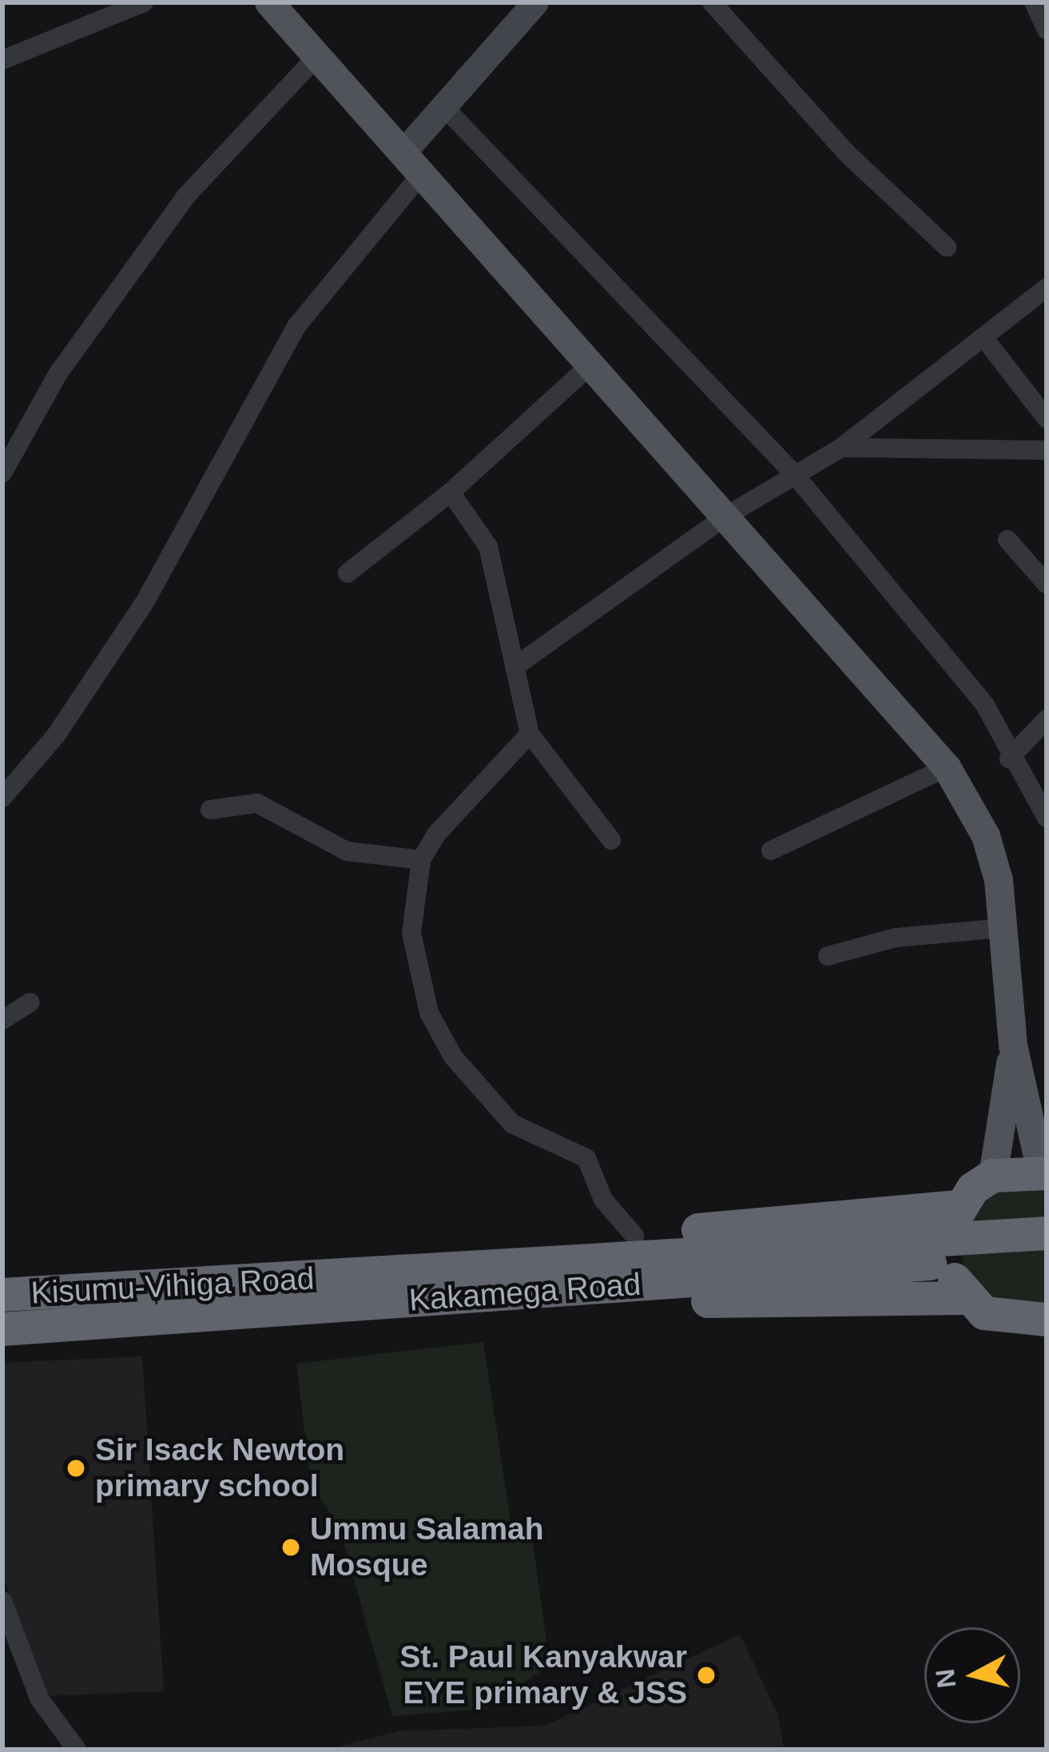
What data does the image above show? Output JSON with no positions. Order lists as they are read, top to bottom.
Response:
{
  "streets": {
    "highway": ["Kisumu-Vihiga Road", "Kakamega Road"]
  },
  "crossings": [
    ["Kisumu-Vihiga Road", "Kakamega Road"]
  ],
  "places": ["Sir Isack Newton primary school", "Ummu Salamah Mosque", "St. Paul Kanyakwar EYE primary & JSS"],
  "north": "left"
}
